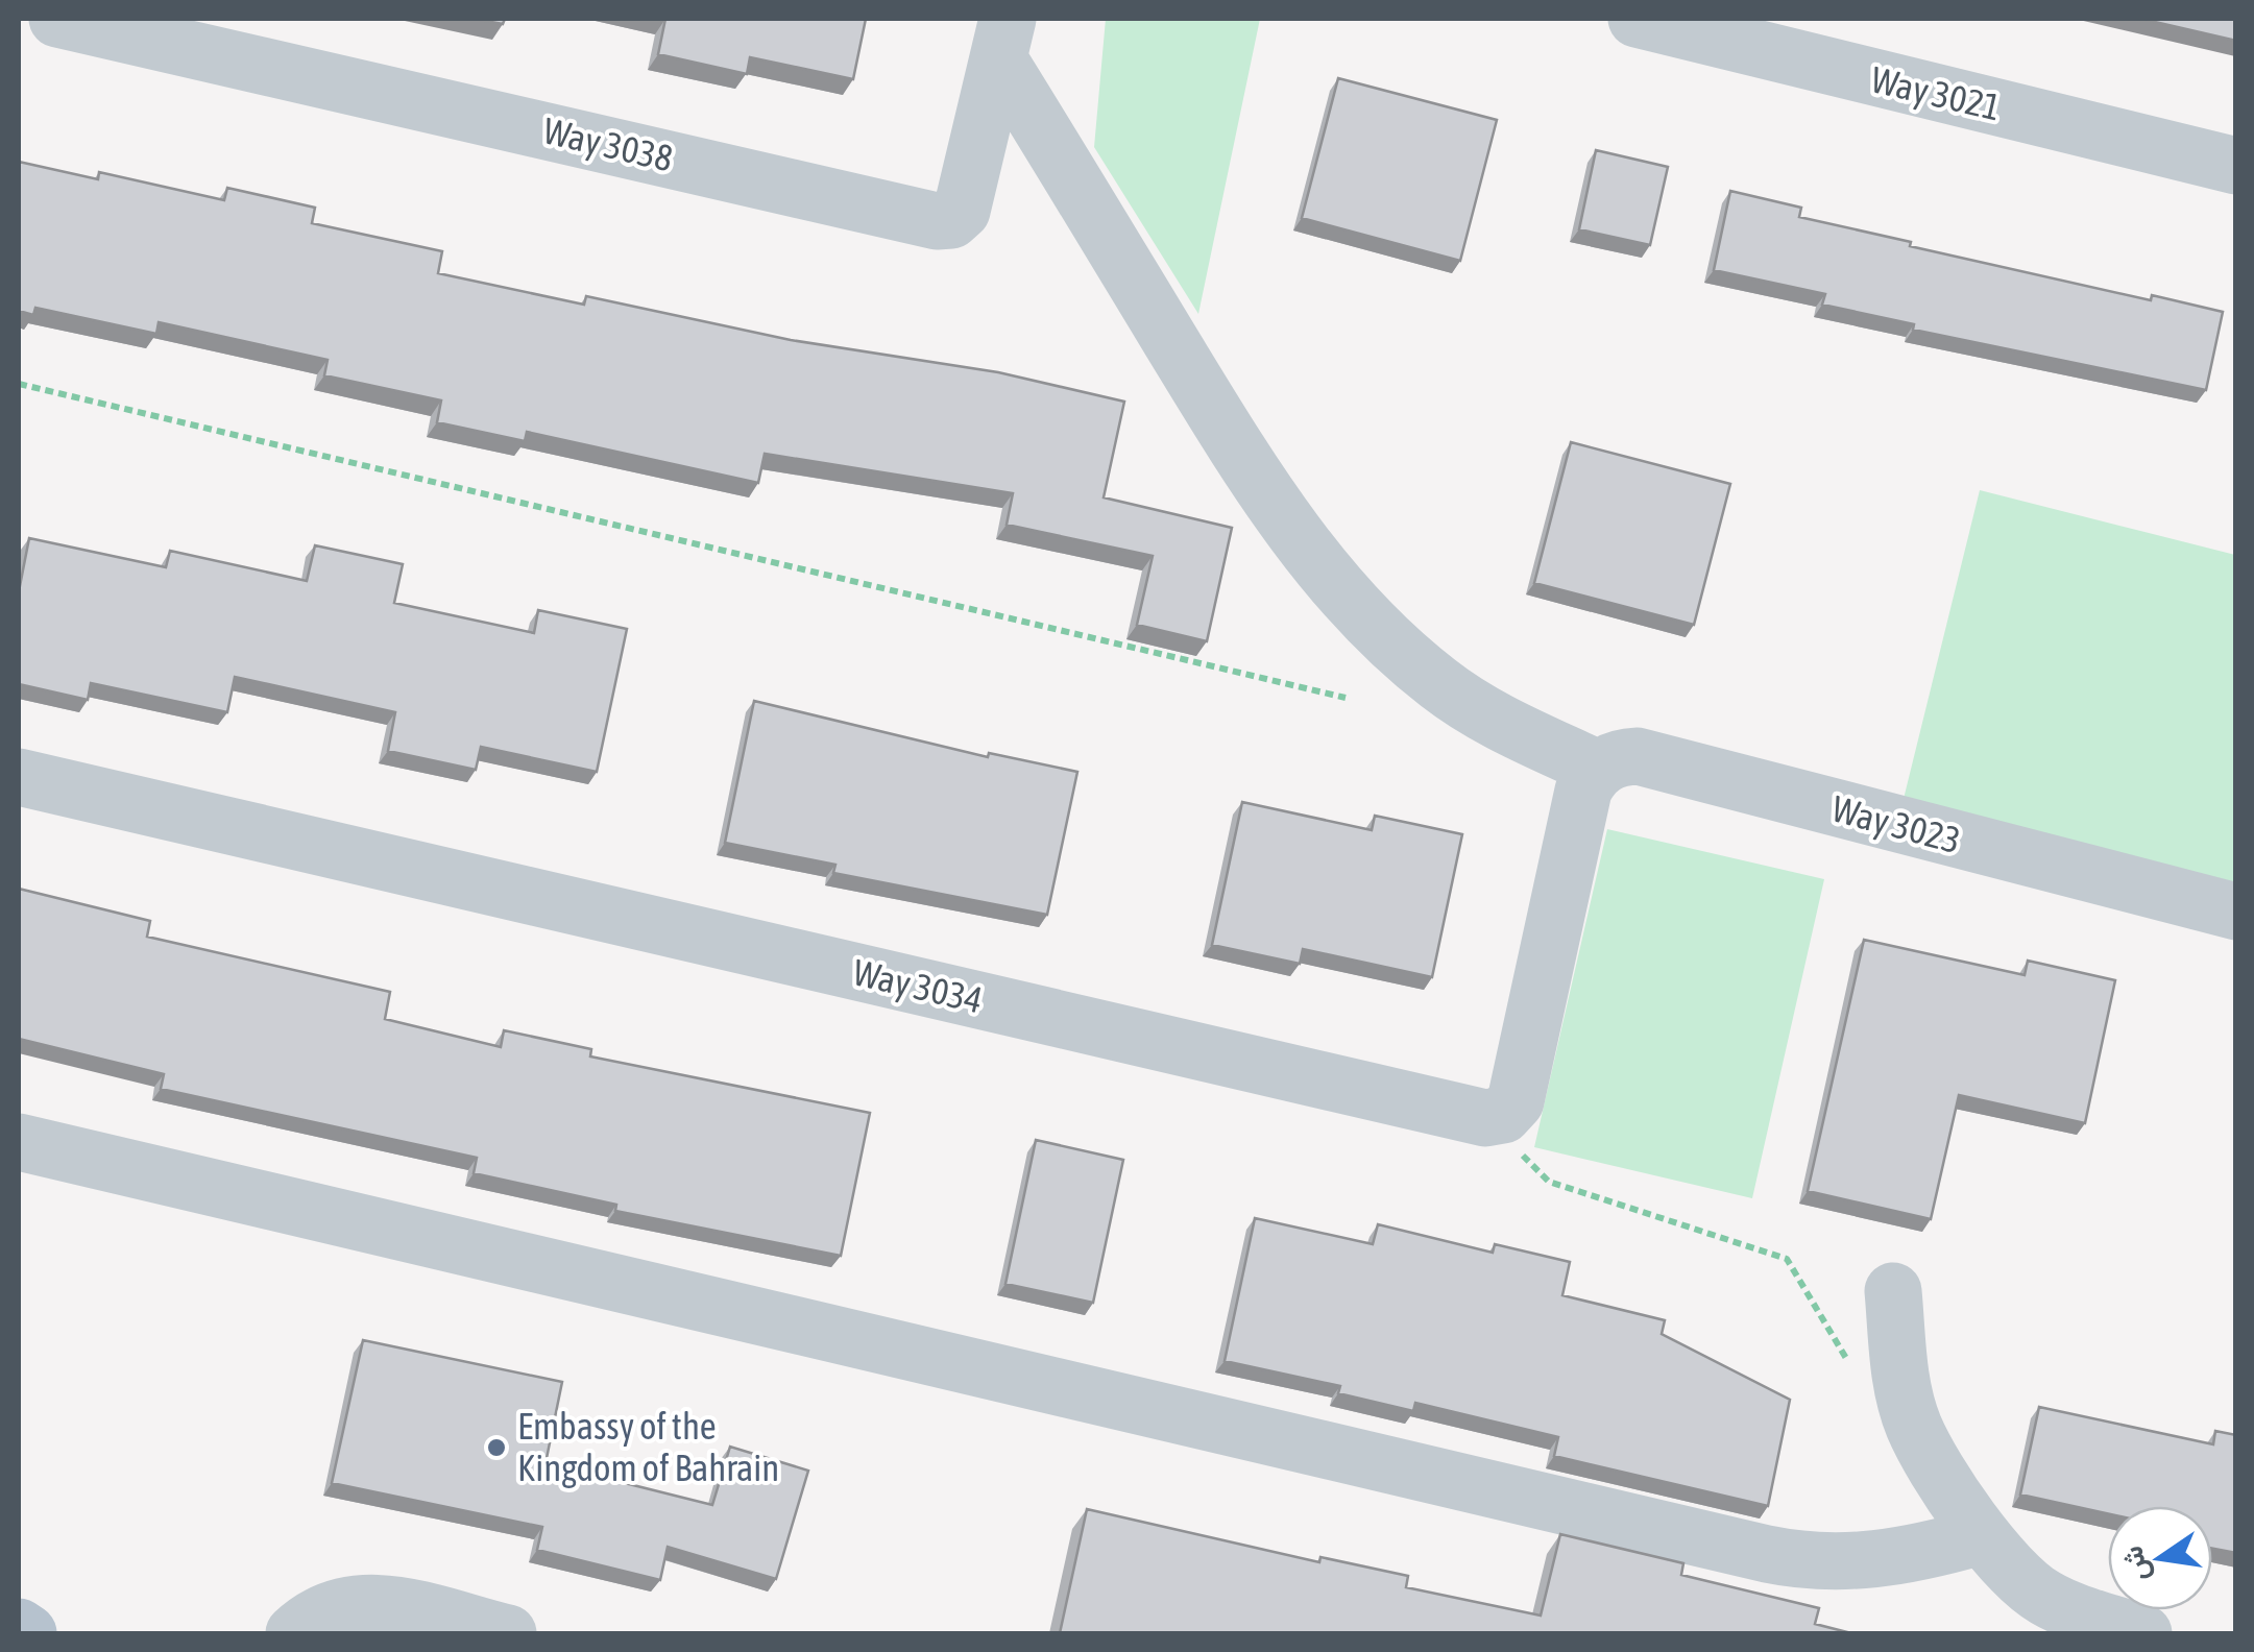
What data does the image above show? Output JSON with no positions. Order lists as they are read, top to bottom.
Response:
{
  "streets": {
    "street": [
      "Way 3021",
      "Way 3038",
      "Way 3023",
      "Way 3034"
    ]
  },
  "places": ["Embassy of the Kingdom of Bahrain"],
  "north": "left"
}
